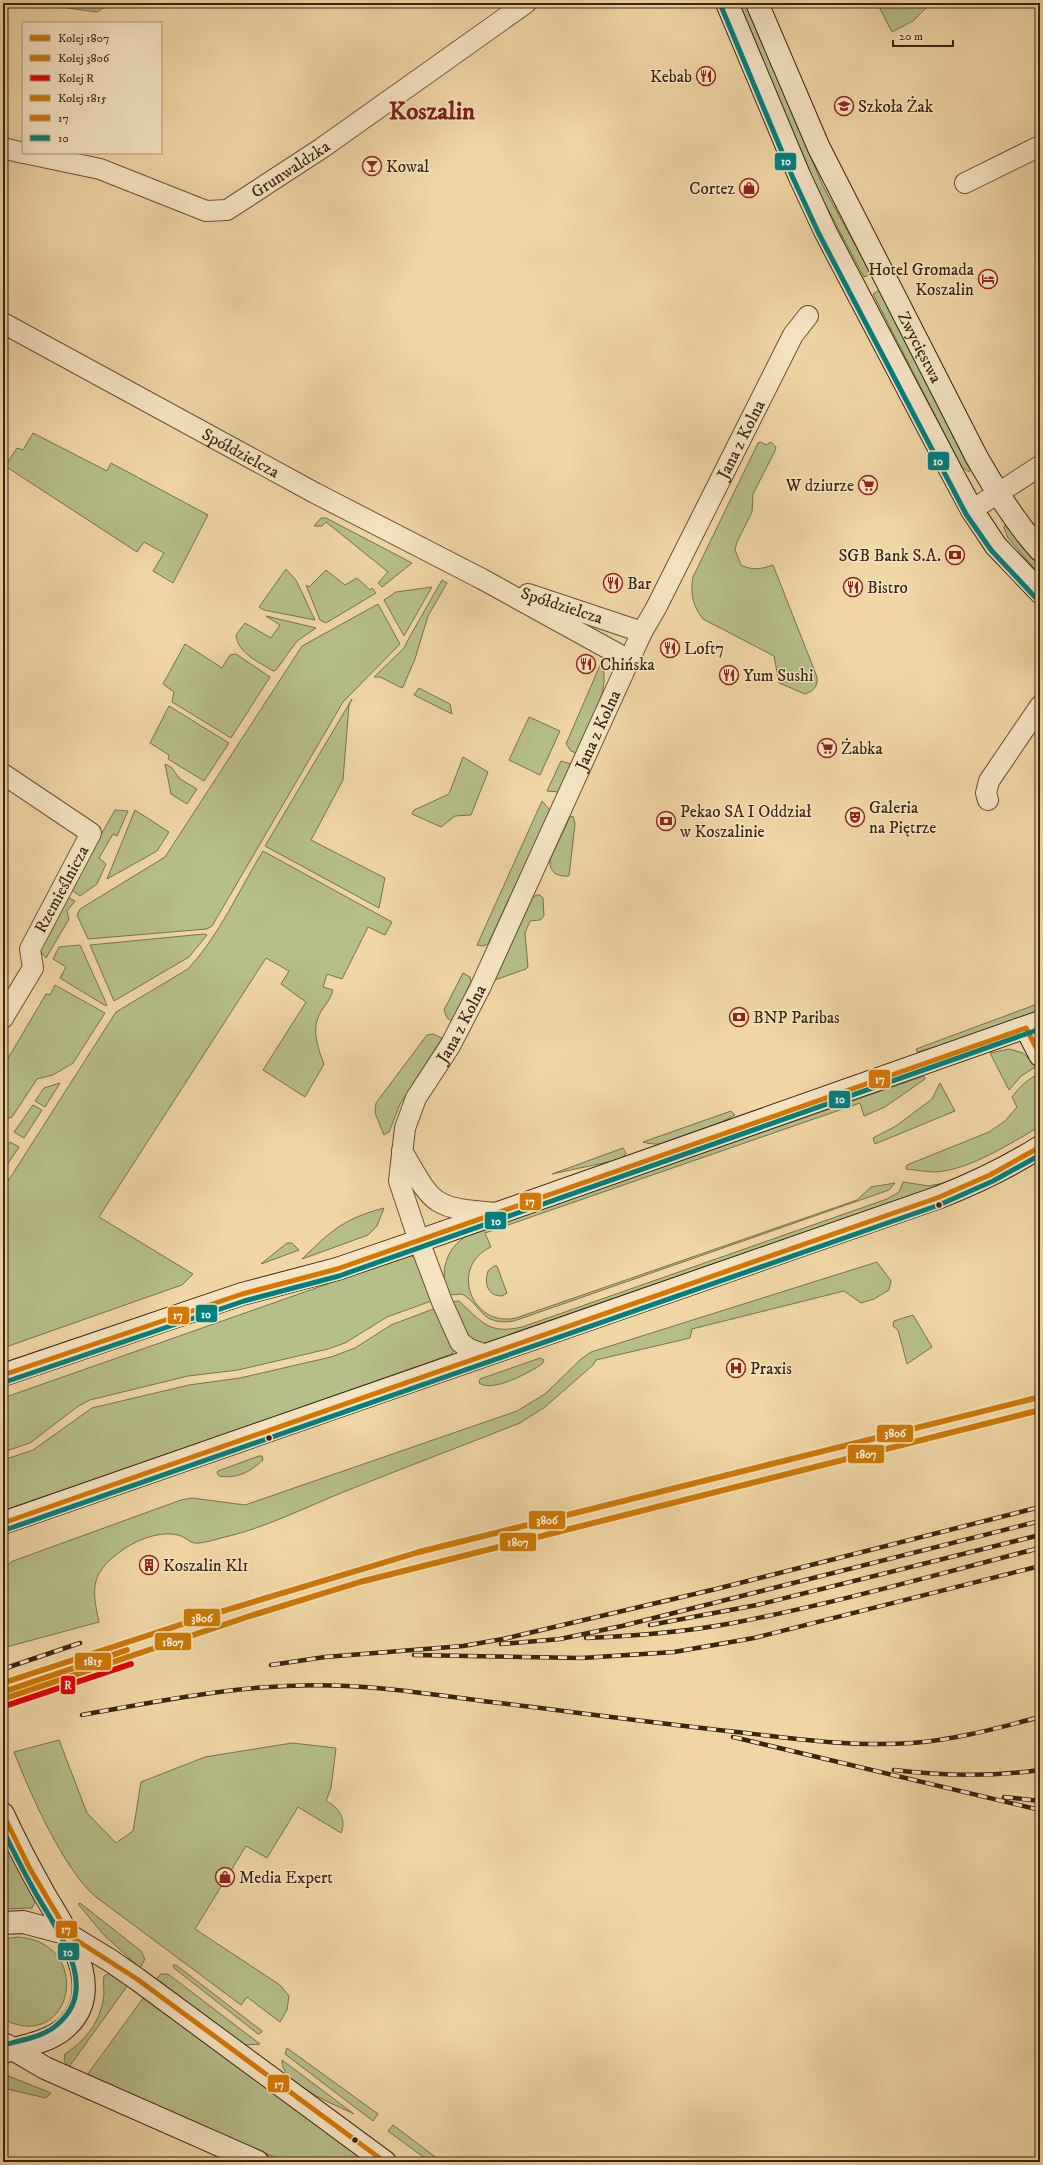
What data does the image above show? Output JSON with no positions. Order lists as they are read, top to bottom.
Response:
{
  "streets": {
    "street": [
      "Grunwaldzka",
      "Zwycięstwa",
      "Jana z Kolna",
      "Spółdzielcza",
      "Rzemieślnicza"
    ]
  },
  "crossings": [
    ["Jana z Kolna", "Spółdzielcza"]
  ],
  "districts": ["Koszalin"],
  "places": {
    "restaurant": [
      "Kebab",
      "Bar",
      "Bistro",
      "Loft7",
      "Chińska",
      "Yum Sushi"
    ],
    "school or university": ["Szkoła Żak"],
    "bar": ["Kowal"],
    "shop": ["Cortez", "Media Expert"],
    "hotel": ["Hotel Gromada Koszalin"],
    "supermarket": ["W dziurze", "Żabka"],
    "bank": ["SGB Bank S.A.", "Pekao SA I Oddział w Koszalinie", "BNP Paribas"],
    "theatre": ["Galeria na Piętrze"],
    "hospital": ["Praxis"],
    "building": ["Koszalin Kl1"]
  },
  "lines": [
    "transit line 10",
    "transit line 17",
    "rail line 3806",
    "rail line 1807",
    "rail line 1815",
    "rail line R"
  ],
  "legend": [
    "Kolej 1807",
    "Kolej 3806",
    "Kolej R",
    "Kolej 1815",
    "17",
    "10"
  ],
  "scale_bar": "20 m"
}
